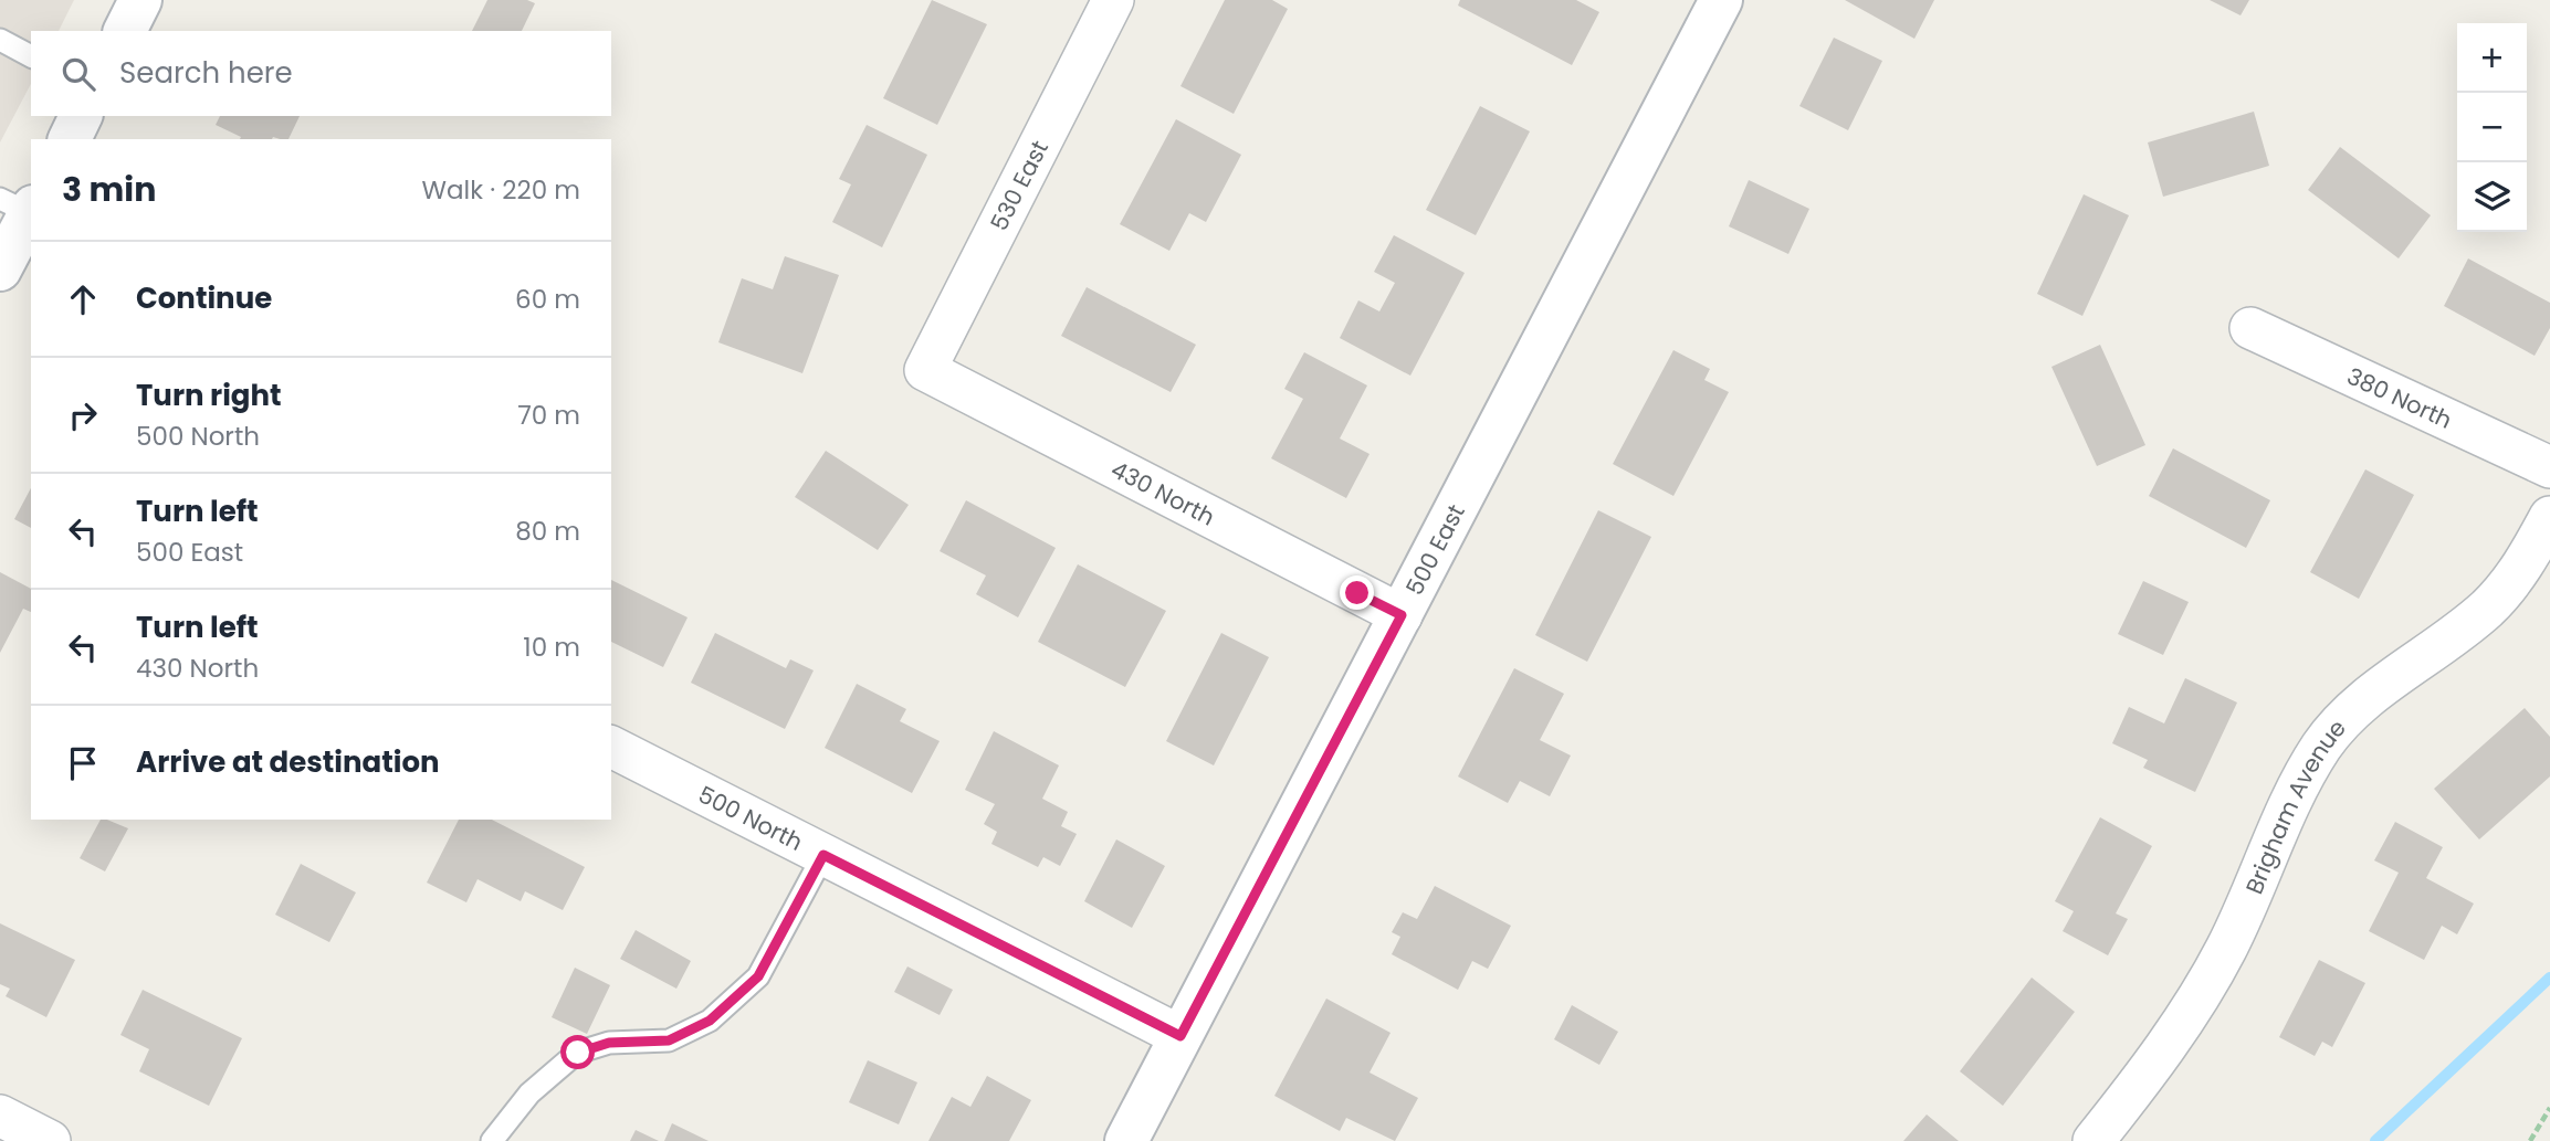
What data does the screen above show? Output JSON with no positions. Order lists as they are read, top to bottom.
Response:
{
  "streets": {
    "street": [
      "530 East",
      "380 North",
      "430 North",
      "500 East",
      "Brigham Avenue",
      "500 North"
    ]
  },
  "crossings": [
    ["530 East", "430 North"],
    ["430 North", "500 East"],
    ["500 East", "500 North"]
  ],
  "page": {
    "map_buttons": ["+", "−"],
    "search": "Search here",
    "heading": ["3 min", "Walk · 220 m"],
    "list": [
      ["Continue", "60 m"],
      ["Turn right", "500 North", "70 m"],
      ["Turn left", "500 East", "80 m"],
      ["Turn left", "430 North", "10 m"],
      "Arrive at destination"
    ]
  }
}
